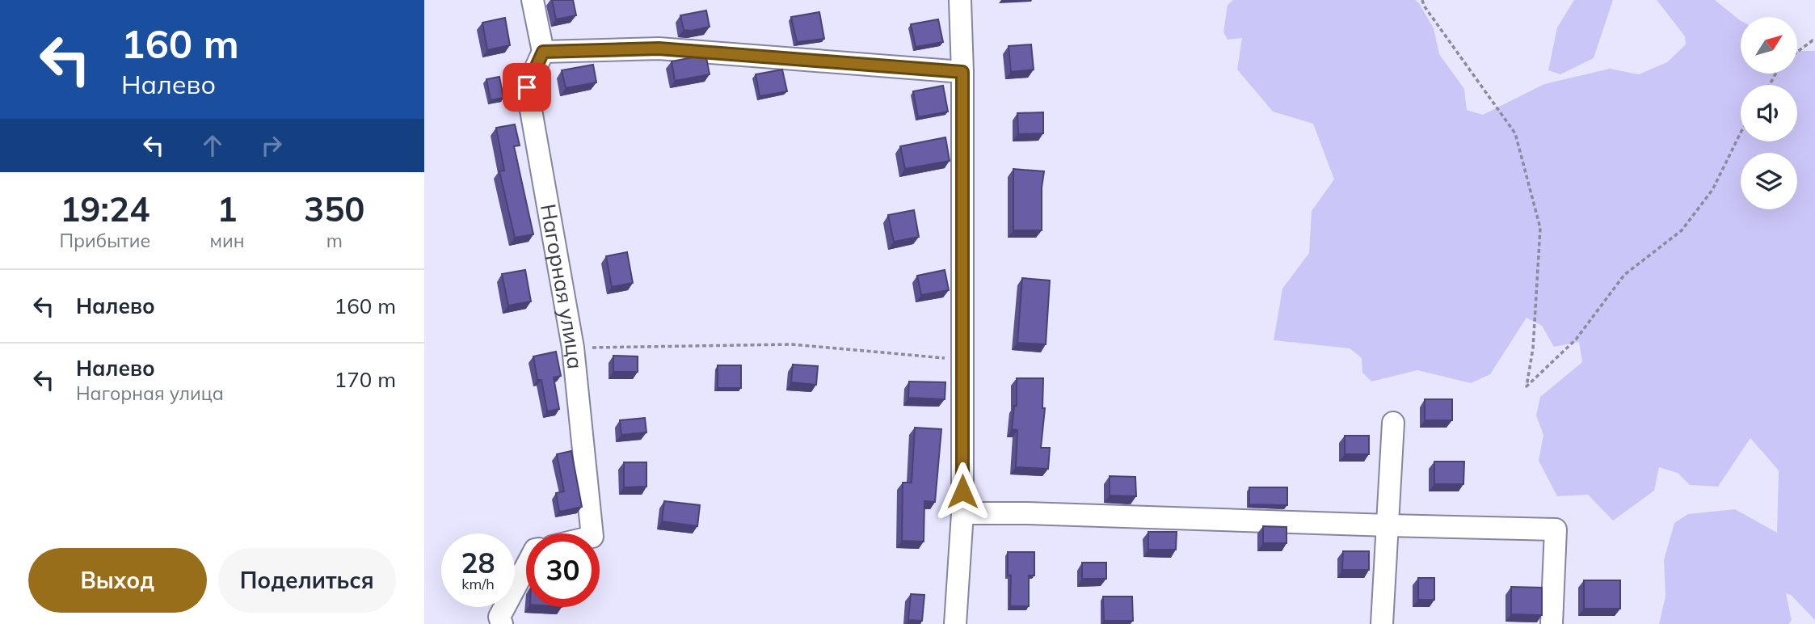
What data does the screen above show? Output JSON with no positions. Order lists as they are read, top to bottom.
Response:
{
  "streets": {
    "street": ["Нагорная улица"]
  },
  "north": "top right",
  "page": {
    "turn": ["160 m", "Налево"],
    "eta": [
      "19:24",
      "Прибытие",
      "1",
      "мин",
      "350",
      "m"
    ],
    "list": [
      {
        "name": "Налево",
        "value": "160 m"
      },
      {
        "name": "Налево",
        "note": "Нагорная улица",
        "value": "170 m"
      }
    ],
    "speed": "28 km/h",
    "limit": "30",
    "buttons": ["Выход", "Поделиться"]
  }
}
